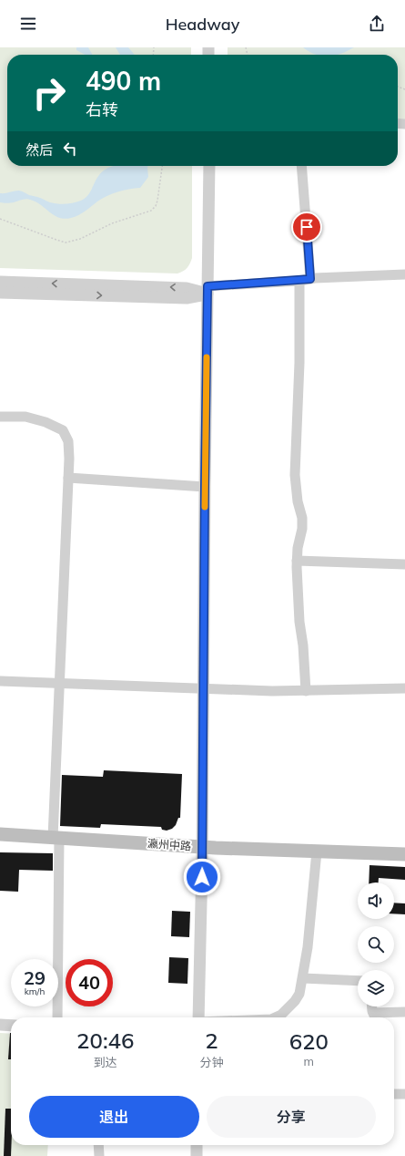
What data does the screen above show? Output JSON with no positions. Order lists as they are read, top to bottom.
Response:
{
  "streets": {
    "main road": ["瀛州中路"]
  },
  "page": {
    "header": "Headway",
    "turn": ["490 m", "右转"],
    "then": "然后",
    "speed": "29 km/h",
    "limit": "40",
    "eta": [
      "20:46",
      "到达",
      "2",
      "分钟",
      "620",
      "m"
    ],
    "buttons": ["退出", "分享"]
  }
}
